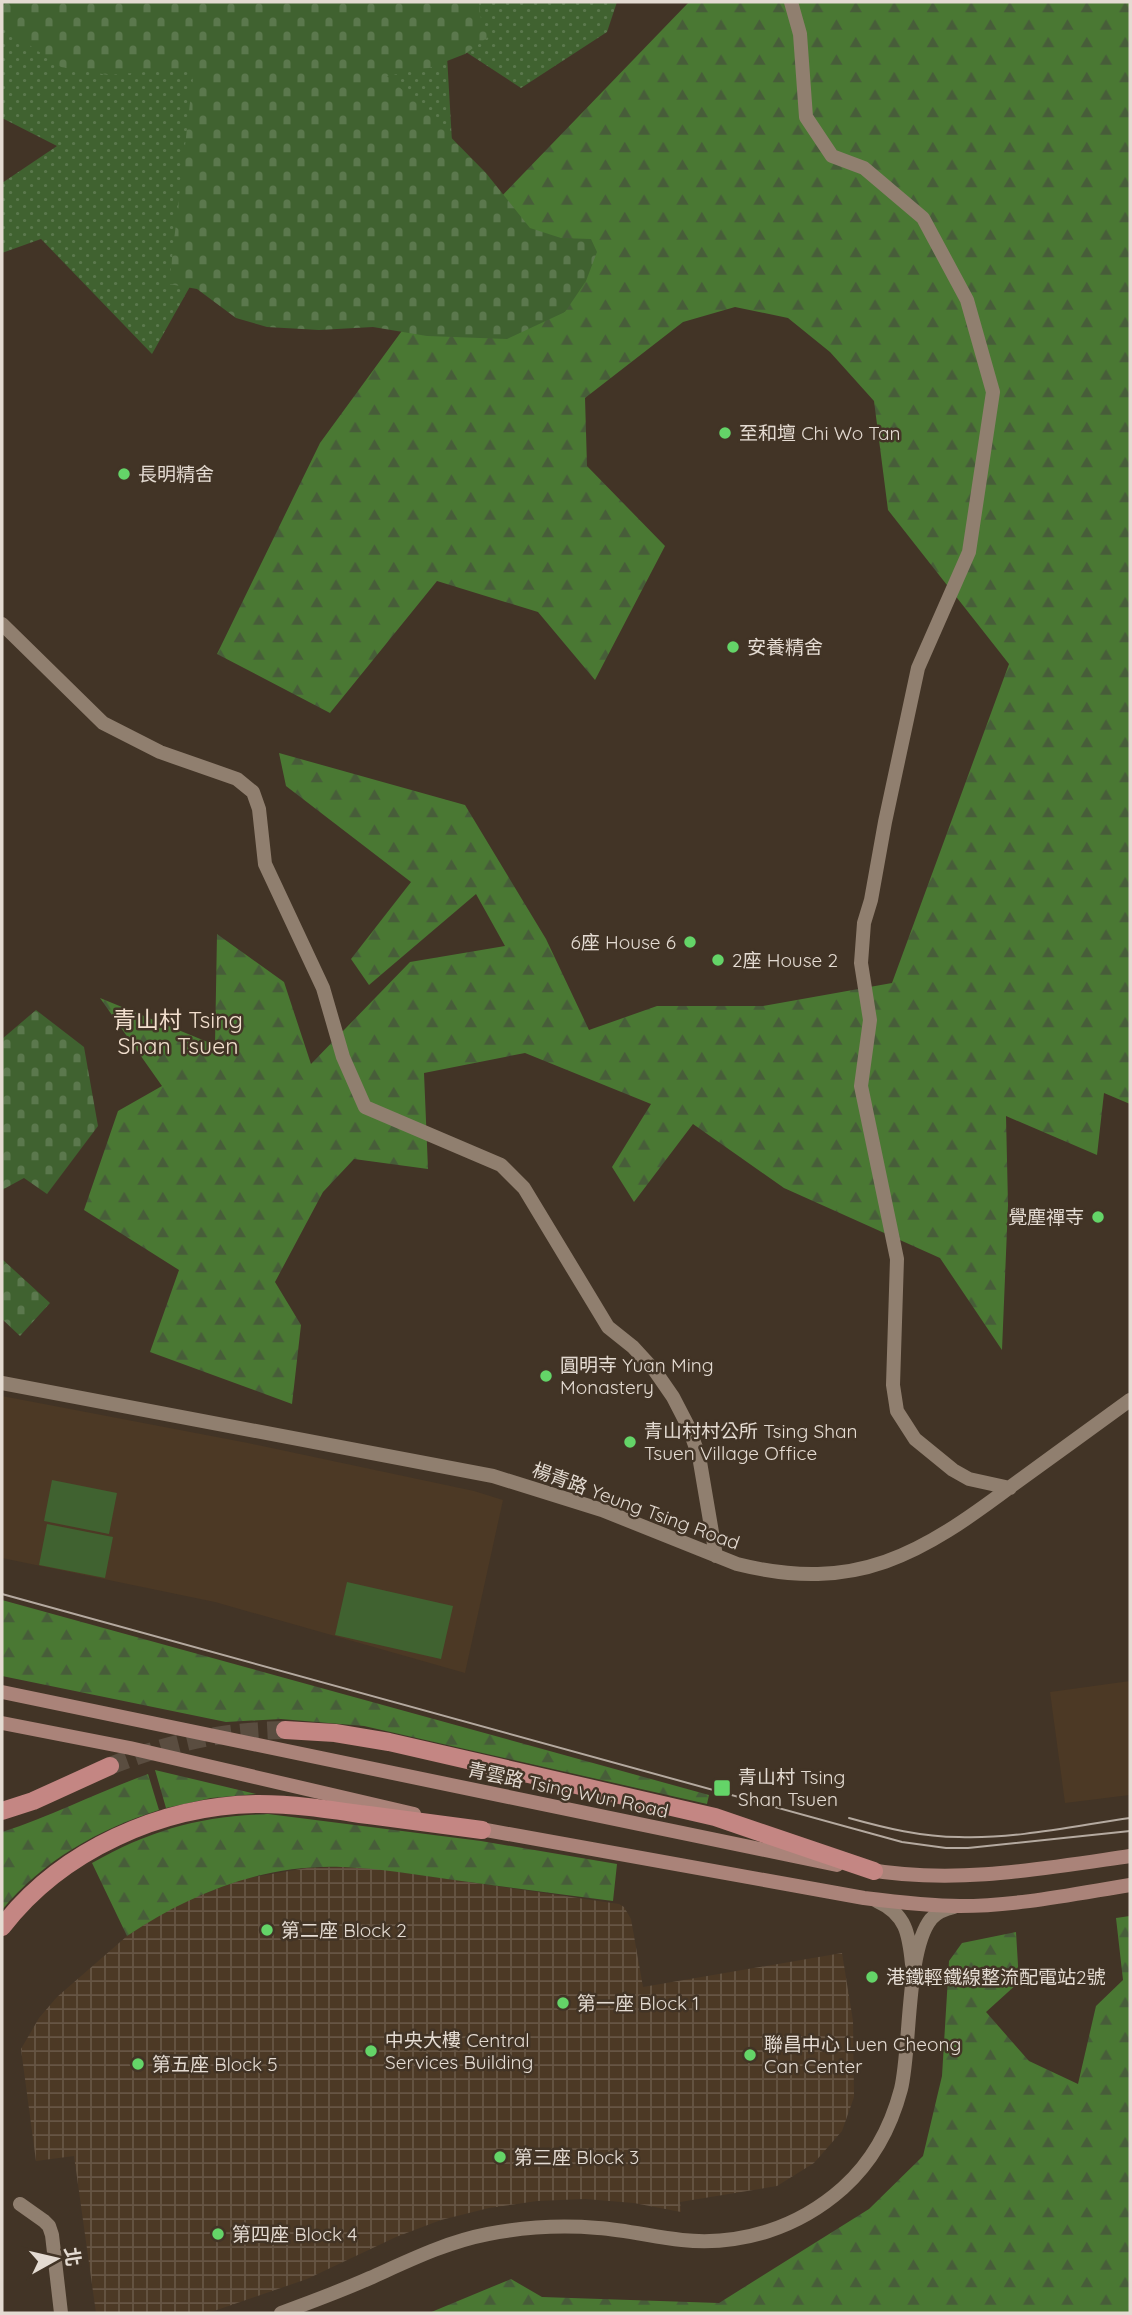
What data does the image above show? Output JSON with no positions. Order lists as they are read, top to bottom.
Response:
{
  "streets": {
    "main road": ["青雲路 Tsing Wun Road"],
    "street": ["楊青路 Yeung Tsing Road"]
  },
  "districts": ["青山村 Tsing Shan Tsuen"],
  "places": {
    "other": [
      "至和壇 Chi Wo Tan",
      "長明精舍",
      "安養精舍",
      "6座 House 6",
      "2座 House 2",
      "覺塵禪寺",
      "圓明寺 Yuan Ming Monastery",
      "青山村村公所 Tsing Shan Tsuen Village Office",
      "第二座 Block 2",
      "港鐵輕鐵線整流配電站2號",
      "第一座 Block 1",
      "中央大樓 Central Services Building",
      "聯昌中心 Luen Cheong Can Center",
      "第五座 Block 5",
      "第三座 Block 3",
      "第四座 Block 4"
    ],
    "transit": ["青山村 Tsing Shan Tsuen"]
  },
  "north": "right"
}
